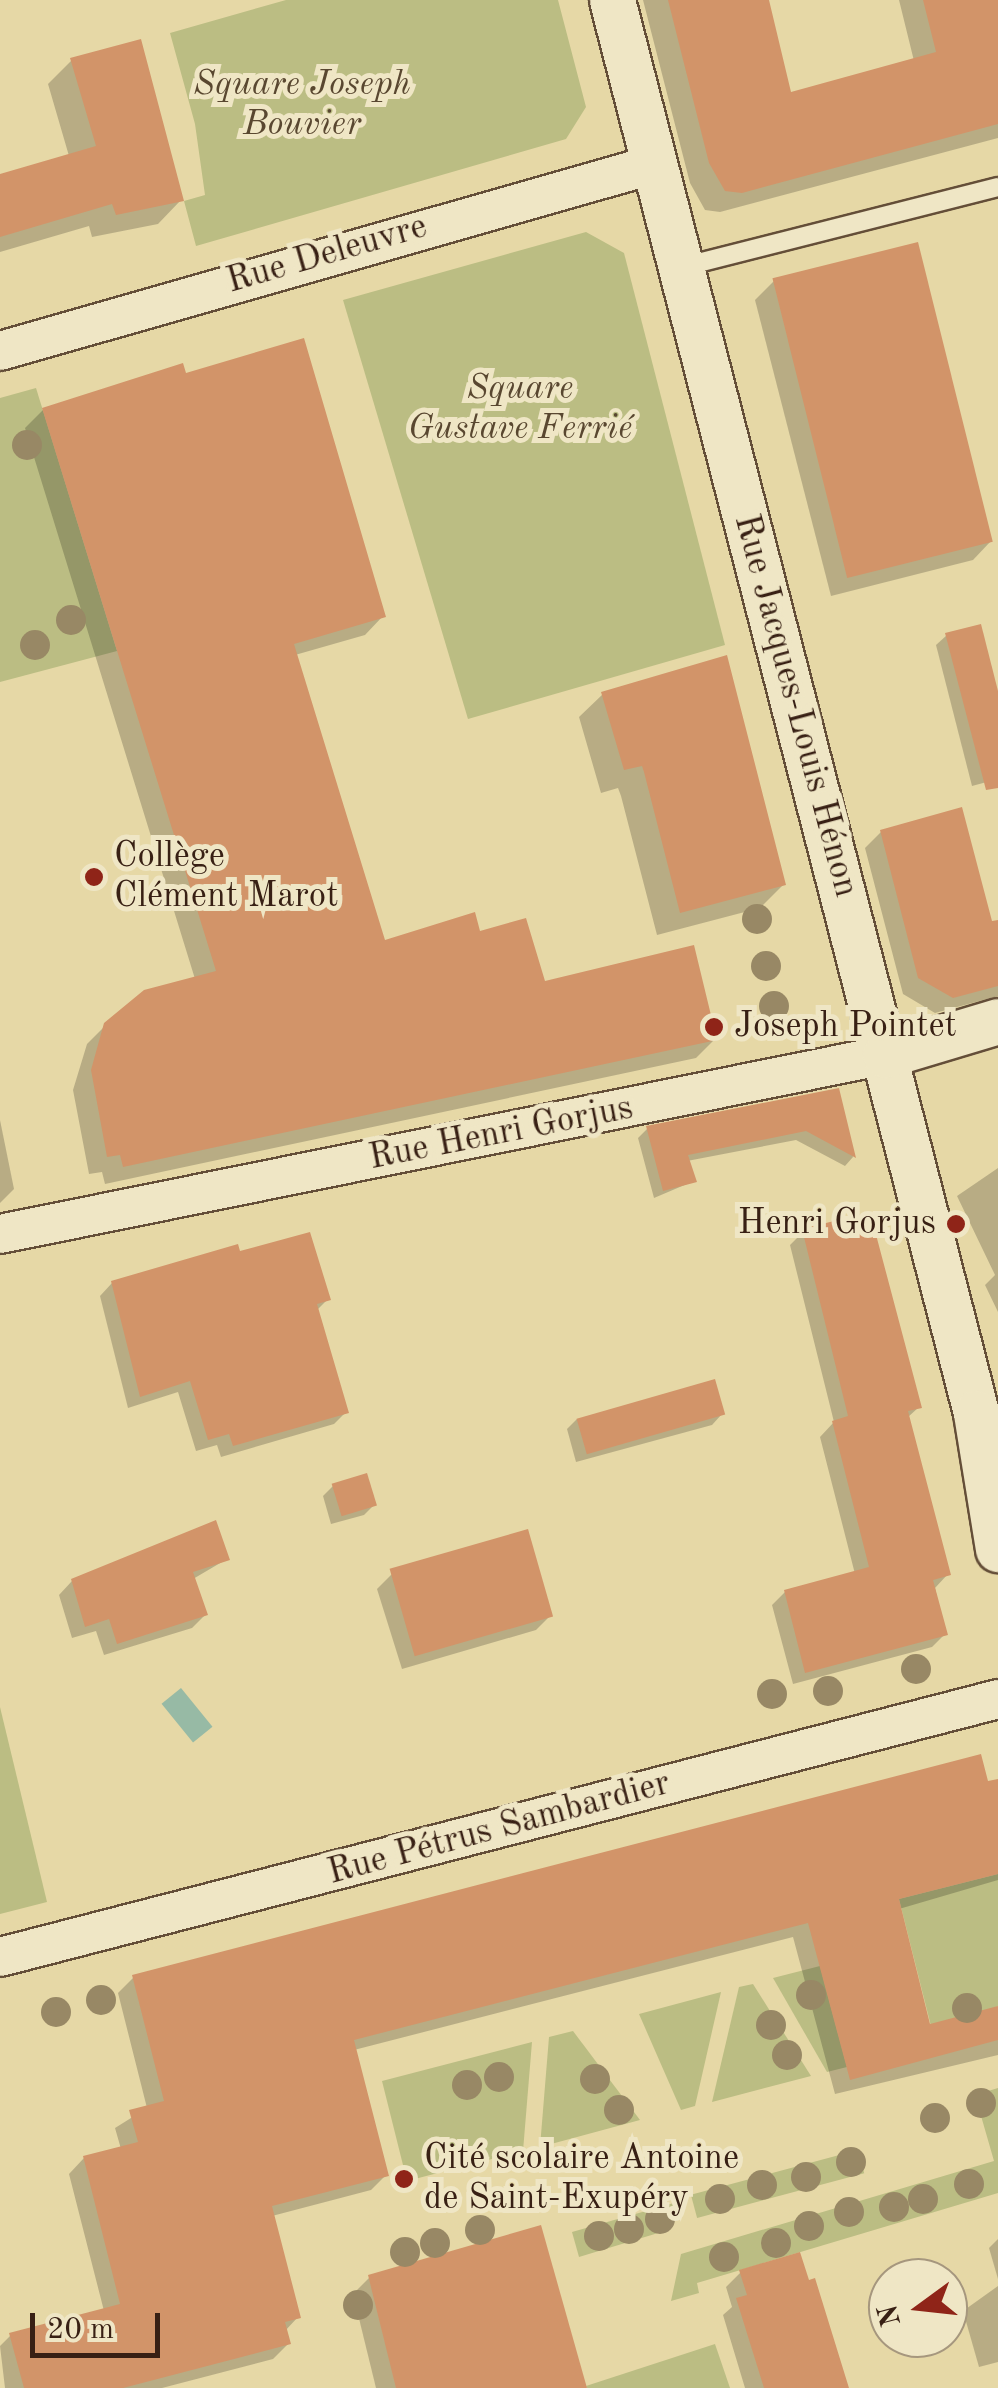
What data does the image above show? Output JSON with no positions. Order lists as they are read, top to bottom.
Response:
{
  "streets": {
    "street": [
      "Rue Deleuvre",
      "Rue Jacques-Louis Hénon",
      "Rue Henri Gorjus",
      "Rue Pétrus Sambardier"
    ]
  },
  "crossings": [
    ["Rue Deleuvre", "Rue Jacques-Louis Hénon"],
    ["Rue Jacques-Louis Hénon", "Rue Henri Gorjus"]
  ],
  "parks": ["Square Joseph Bouvier", "Square Gustave Ferrié"],
  "places": [
    "Collège Clément Marot",
    "Joseph Pointet",
    "Henri Gorjus",
    "Cité scolaire Antoine de Saint-Exupéry"
  ],
  "scale_bar": "20 m",
  "north": "left"
}
